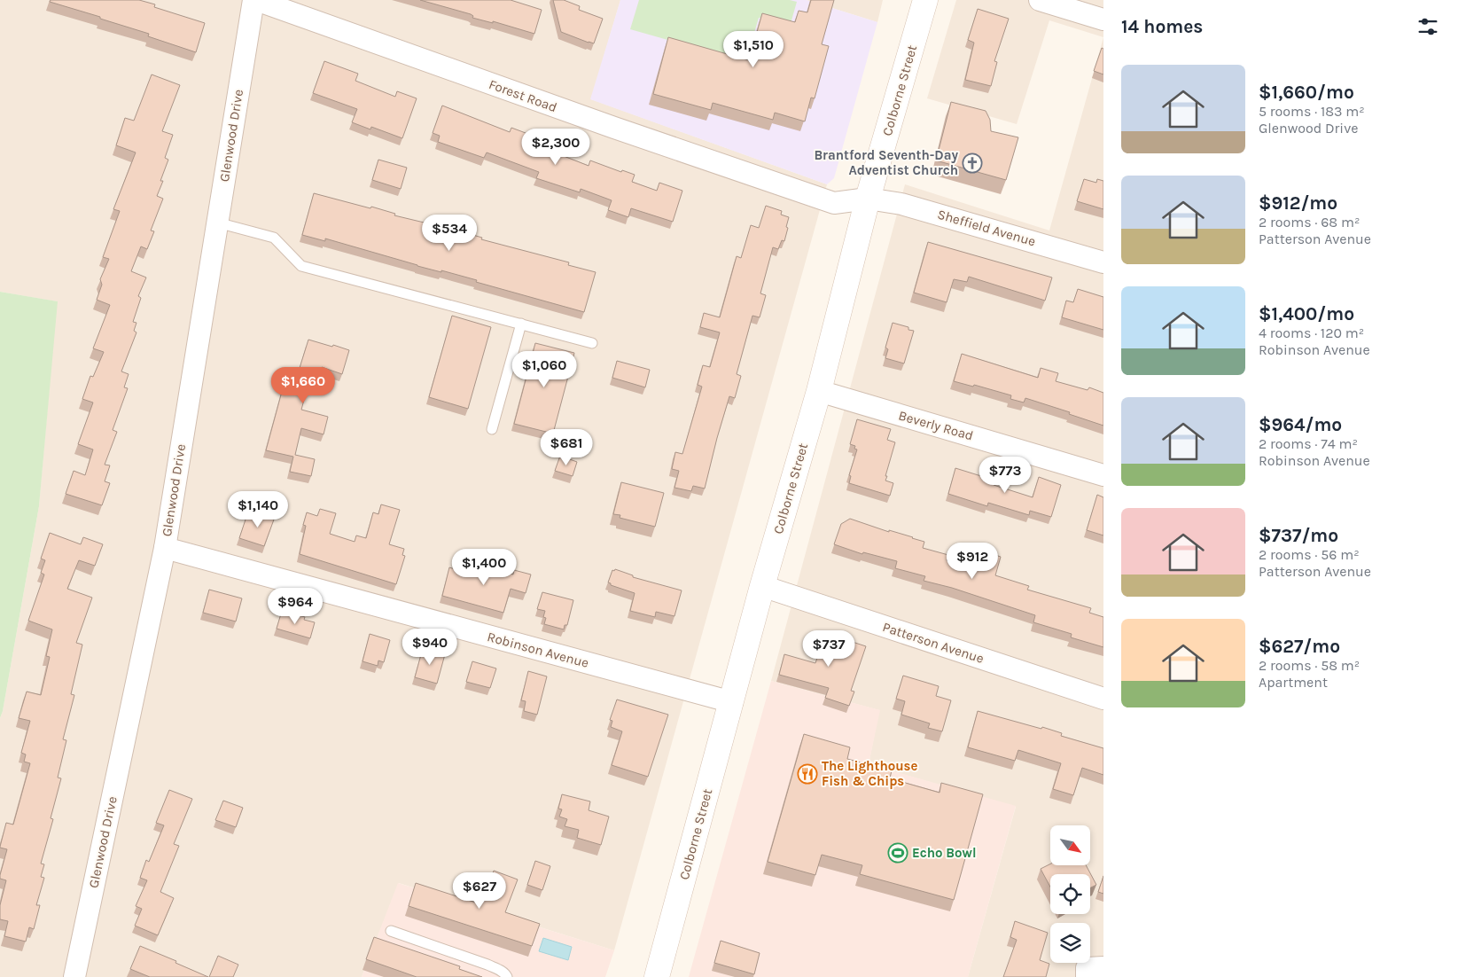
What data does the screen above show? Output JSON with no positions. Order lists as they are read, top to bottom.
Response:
{
  "streets": {
    "main road": ["Colborne Street"],
    "street": [
      "Forest Road",
      "Glenwood Drive",
      "Sheffield Avenue",
      "Beverly Road",
      "Patterson Avenue",
      "Robinson Avenue"
    ]
  },
  "crossings": [
    ["Colborne Street", "Forest Road"],
    ["Colborne Street", "Sheffield Avenue"],
    ["Colborne Street", "Beverly Road"],
    ["Colborne Street", "Patterson Avenue"],
    ["Colborne Street", "Robinson Avenue"],
    ["Forest Road", "Glenwood Drive"],
    ["Forest Road", "Sheffield Avenue"],
    ["Glenwood Drive", "Robinson Avenue"]
  ],
  "places": {
    "church": ["Brantford Seventh-Day Adventist Church"],
    "restaurant": ["The Lighthouse Fish & Chips"],
    "sports": ["Echo Bowl"]
  },
  "north": "bottom right",
  "page": {
    "heading": "14 homes",
    "price": [
      "$1,510",
      "$2,300",
      "$534",
      "$1,060",
      "$1,660",
      "$681",
      "$773",
      "$1,140",
      "$912",
      "$1,400",
      "$964",
      "$940",
      "$737",
      "$627"
    ],
    "list": [
      {
        "name": "$1,660/mo",
        "note": "5 rooms · 183 m² · Glenwood Drive"
      },
      {
        "name": "$912/mo",
        "note": "2 rooms · 68 m² · Patterson Avenue"
      },
      {
        "name": "$1,400/mo",
        "note": "4 rooms · 120 m² · Robinson Avenue"
      },
      {
        "name": "$964/mo",
        "note": "2 rooms · 74 m² · Robinson Avenue"
      },
      {
        "name": "$737/mo",
        "note": "2 rooms · 56 m² · Patterson Avenue"
      },
      {
        "name": "$627/mo",
        "note": "2 rooms · 58 m² · Apartment"
      }
    ]
  }
}
